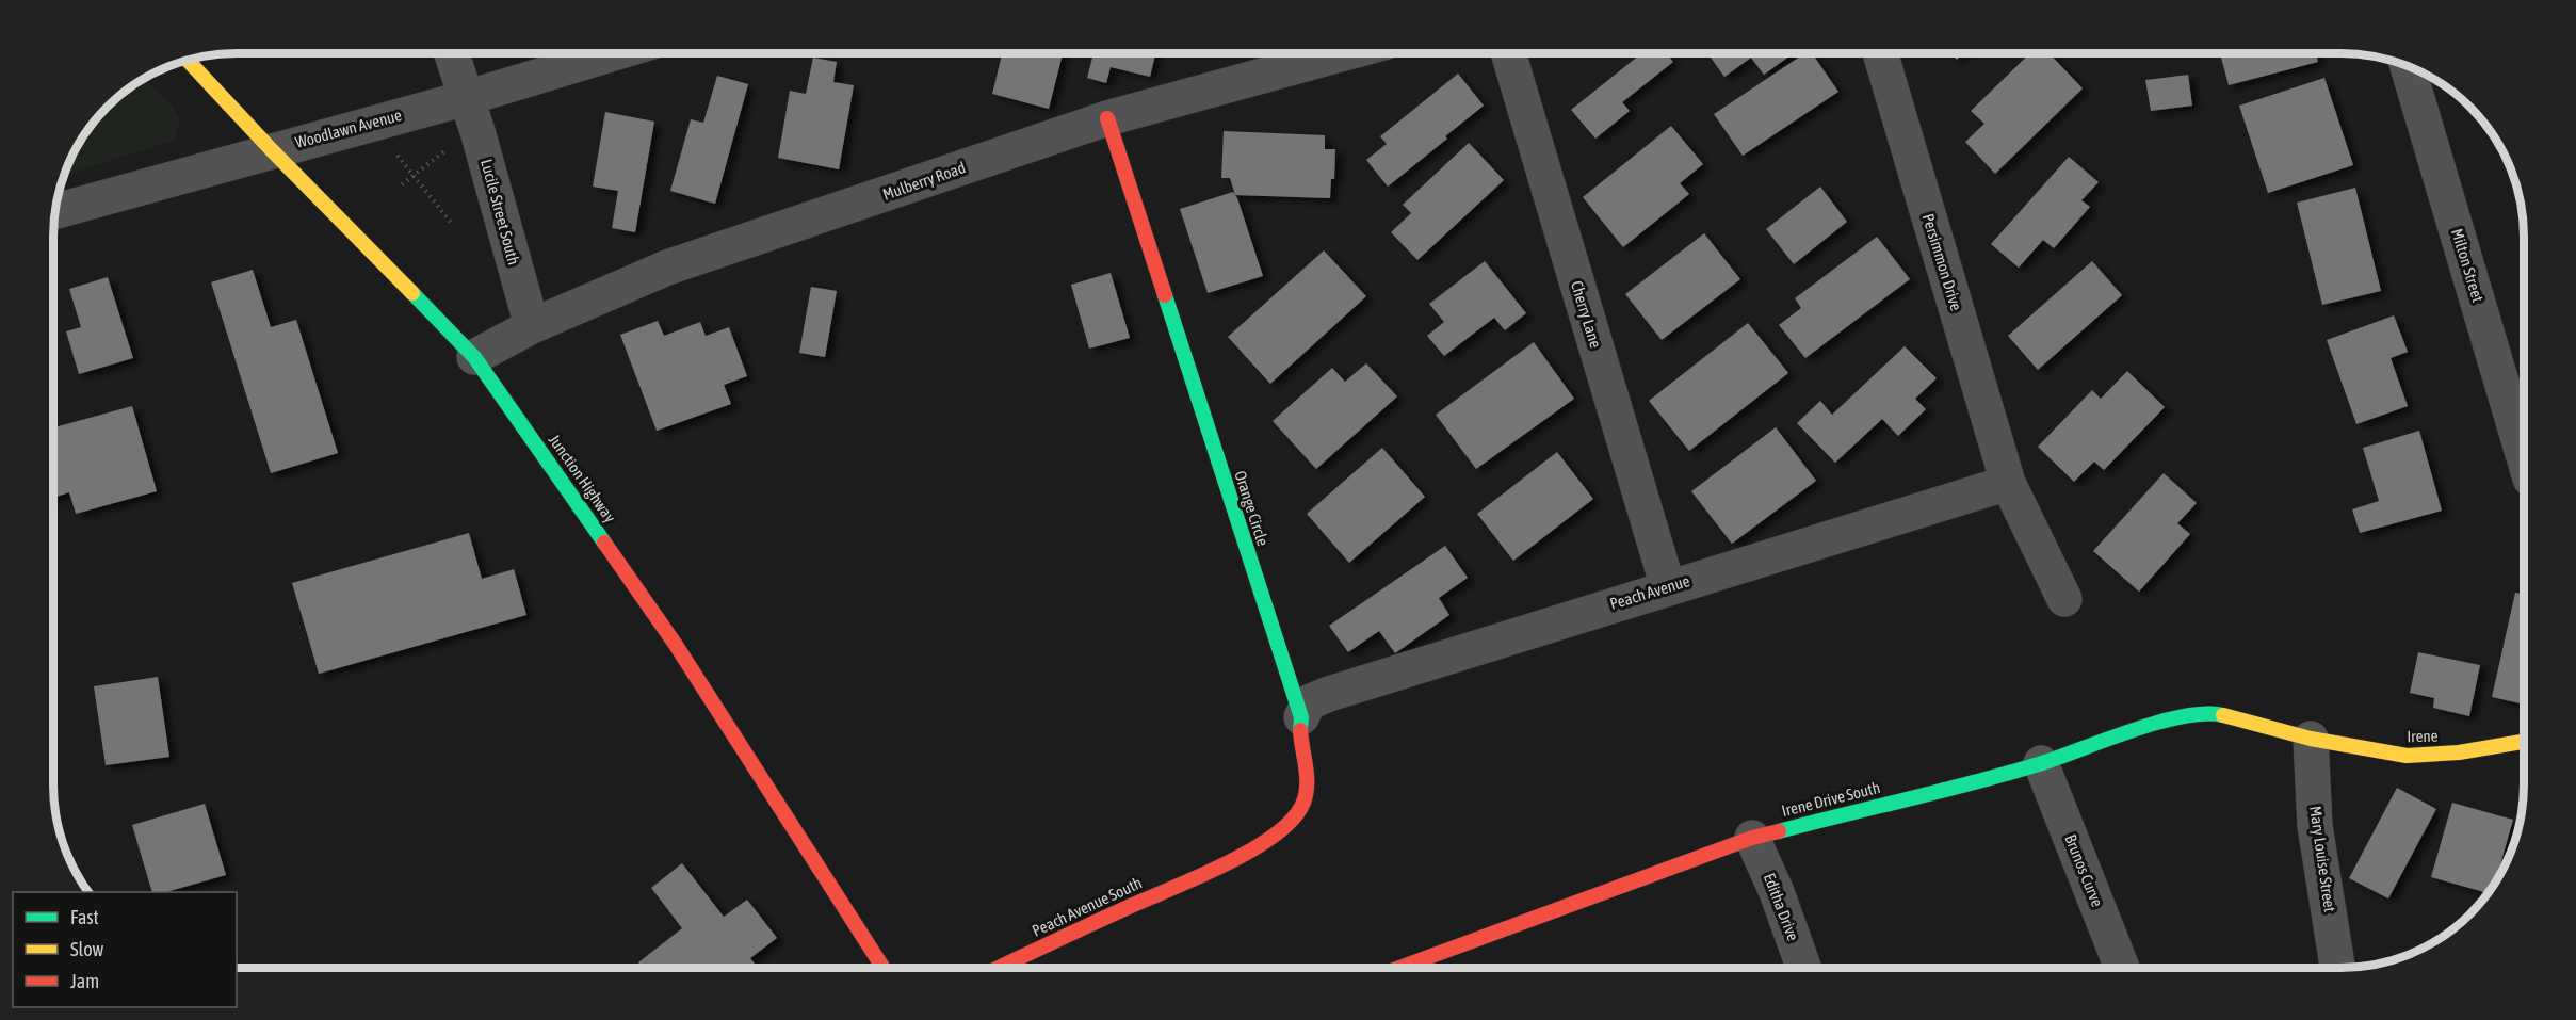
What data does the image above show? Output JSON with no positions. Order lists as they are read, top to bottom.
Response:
{
  "streets": {
    "street": [
      "Woodlawn Avenue",
      "Mulberry Road",
      "Lucile Street South",
      "Persimmon Drive",
      "Milton Street",
      "Cherry Lane",
      "Junction Highway",
      "Orange Circle",
      "Peach Avenue",
      "Irene",
      "Irene Drive South",
      "Mary Louise Street",
      "Brunos Curve",
      "Peach Avenue South",
      "Editha Drive"
    ]
  },
  "crossings": [
    ["Woodlawn Avenue", "Lucile Street South"],
    ["Woodlawn Avenue", "Junction Highway"],
    ["Mulberry Road", "Lucile Street South"],
    ["Mulberry Road", "Junction Highway"],
    ["Mulberry Road", "Orange Circle"],
    ["Persimmon Drive", "Peach Avenue"],
    ["Cherry Lane", "Peach Avenue"],
    ["Orange Circle", "Peach Avenue"],
    ["Orange Circle", "Peach Avenue South"],
    ["Irene", "Irene Drive South"],
    ["Irene", "Mary Louise Street"],
    ["Irene Drive South", "Mary Louise Street"],
    ["Irene Drive South", "Brunos Curve"],
    ["Irene Drive South", "Editha Drive"]
  ],
  "legend": ["Fast", "Slow", "Jam"]
}
